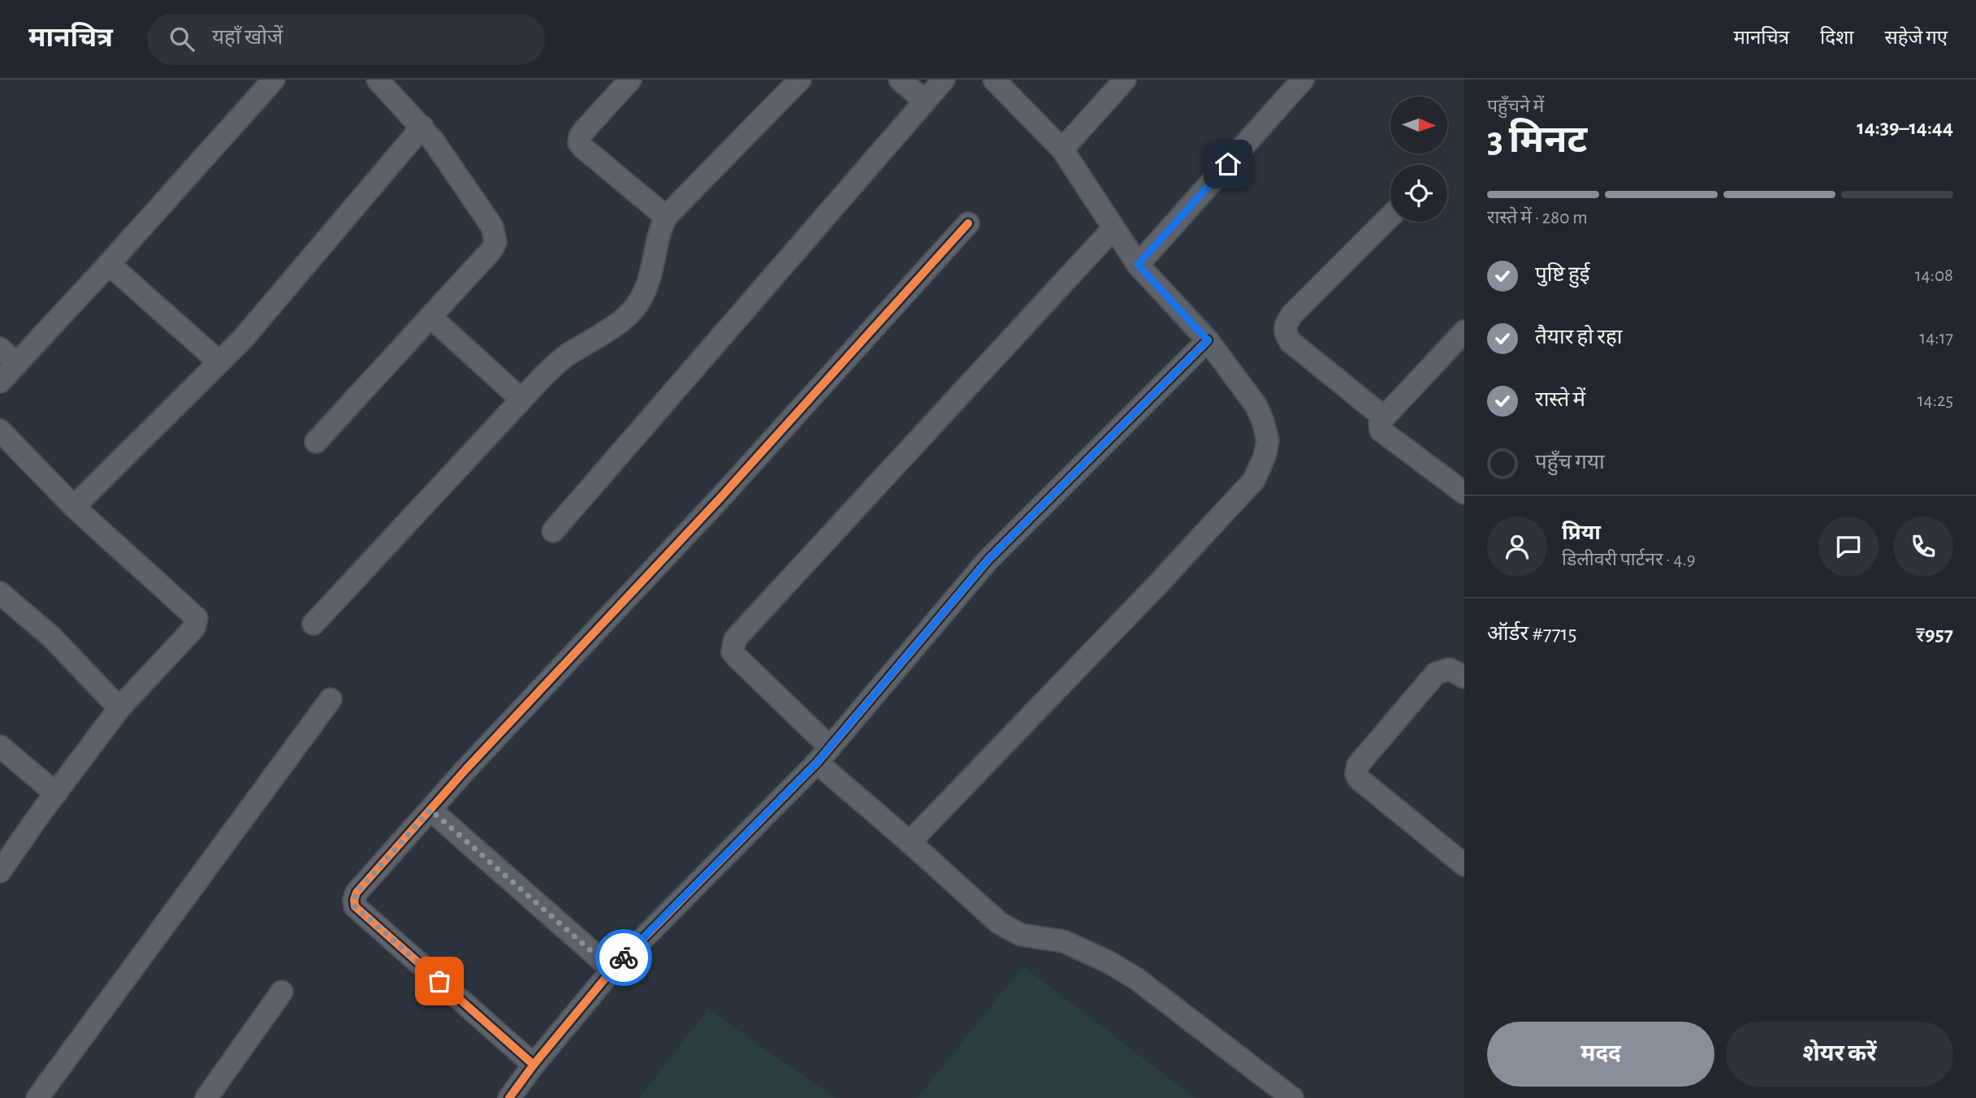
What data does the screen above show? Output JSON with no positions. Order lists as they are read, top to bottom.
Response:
{
  "north": "right",
  "page": {
    "header": "मानचित्र",
    "search": "यहाँ खोजें",
    "nav": ["मानचित्र", "दिशा", "सहेजे गए"],
    "heading": ["3 मिनट", "पहुँचने में", "14:39–14:44"],
    "panel": [
      "प्रिया",
      "डिलीवरी पार्टनर · 4.9",
      "ऑर्डर #7715",
      "₹957"
    ],
    "bar": "रास्ते में · 280 m",
    "list": [
      ["पुष्टि हुई", "14:08"],
      ["तैयार हो रहा", "14:17"],
      ["रास्ते में", "14:25"],
      "पहुँच गया"
    ],
    "buttons": ["मदद", "शेयर करें"]
  }
}
